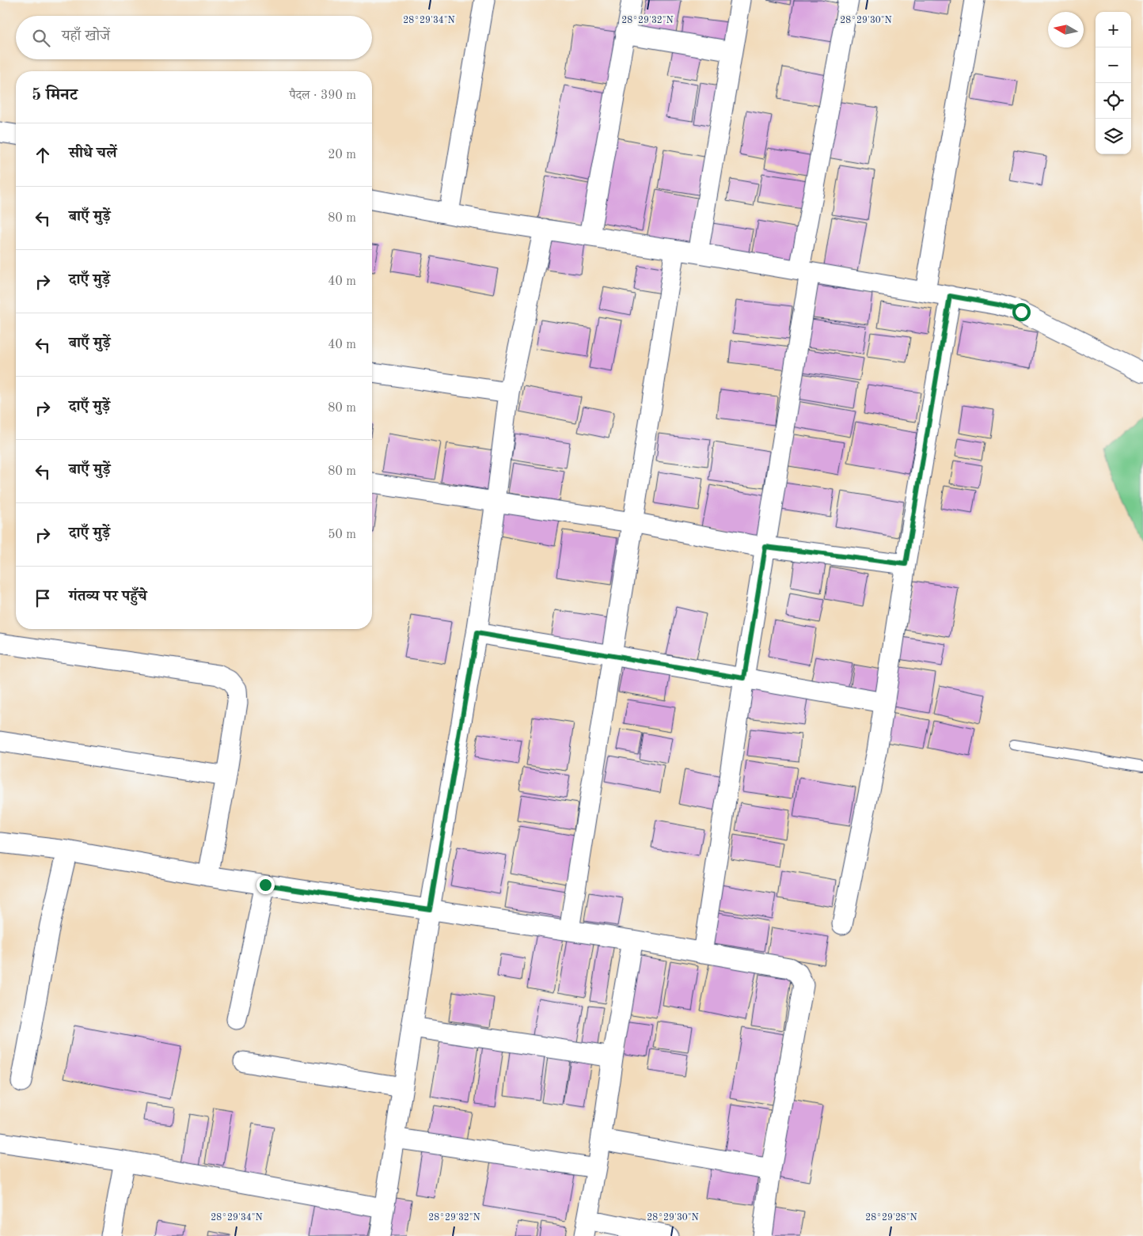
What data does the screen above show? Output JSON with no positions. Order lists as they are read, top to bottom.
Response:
{
  "north": "left",
  "page": {
    "map_buttons": ["+", "−"],
    "search": "यहाँ खोजें",
    "heading": ["5 मिनट", "पैदल · 390 m"],
    "list": [
      ["सीधे चलें", "20 m"],
      ["बाएँ मुड़ें", "80 m"],
      ["दाएँ मुड़ें", "40 m"],
      ["बाएँ मुड़ें", "40 m"],
      ["दाएँ मुड़ें", "80 m"],
      ["बाएँ मुड़ें", "80 m"],
      ["दाएँ मुड़ें", "50 m"],
      "गंतव्य पर पहुँचे"
    ]
  },
  "coordinates": [
    "28°29'34\"N",
    "28°29'32\"N",
    "28°29'30\"N",
    "28°29'28\"N"
  ]
}
